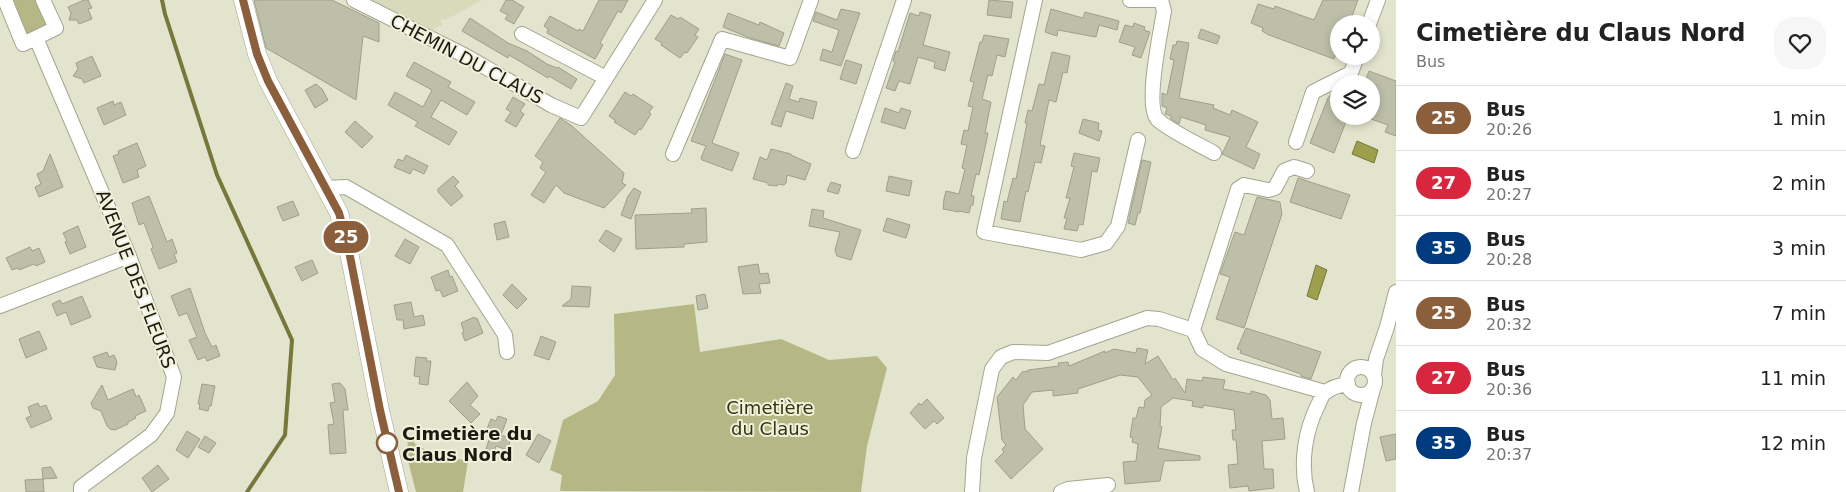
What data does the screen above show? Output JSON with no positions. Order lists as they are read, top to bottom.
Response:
{
  "streets": {
    "street": ["CHEMIN DU CLAUS", "AVENUE DES FLEURS"]
  },
  "parks": ["Cimetière du Claus"],
  "places": ["Cimetière du Claus Nord"],
  "lines": ["bus line 25"],
  "page": {
    "on_map": "25",
    "heading": ["Cimetière du Claus Nord", "Bus"],
    "list": [
      {
        "mark": "25",
        "name": "Bus",
        "note": "20:26",
        "value": "1 min"
      },
      {
        "mark": "27",
        "name": "Bus",
        "note": "20:27",
        "value": "2 min"
      },
      {
        "mark": "35",
        "name": "Bus",
        "note": "20:28",
        "value": "3 min"
      },
      {
        "mark": "25",
        "name": "Bus",
        "note": "20:32",
        "value": "7 min"
      },
      {
        "mark": "27",
        "name": "Bus",
        "note": "20:36",
        "value": "11 min"
      },
      {
        "mark": "35",
        "name": "Bus",
        "note": "20:37",
        "value": "12 min"
      }
    ]
  }
}
